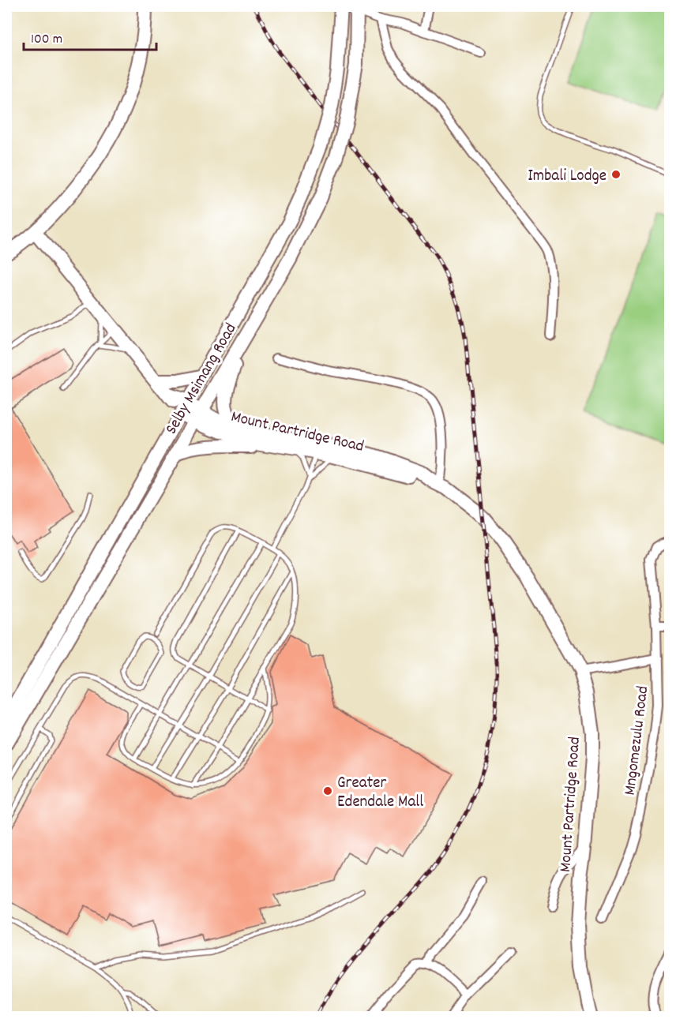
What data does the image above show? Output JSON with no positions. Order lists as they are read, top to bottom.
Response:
{
  "streets": {
    "main road": ["Selby Msimang Road", "Mount Partridge Road"],
    "street": ["Mngomezulu Road"]
  },
  "crossings": [
    ["Selby Msimang Road", "Mount Partridge Road"]
  ],
  "places": ["Imbali Lodge", "Greater Edendale Mall"],
  "scale_bar": "100 m"
}
